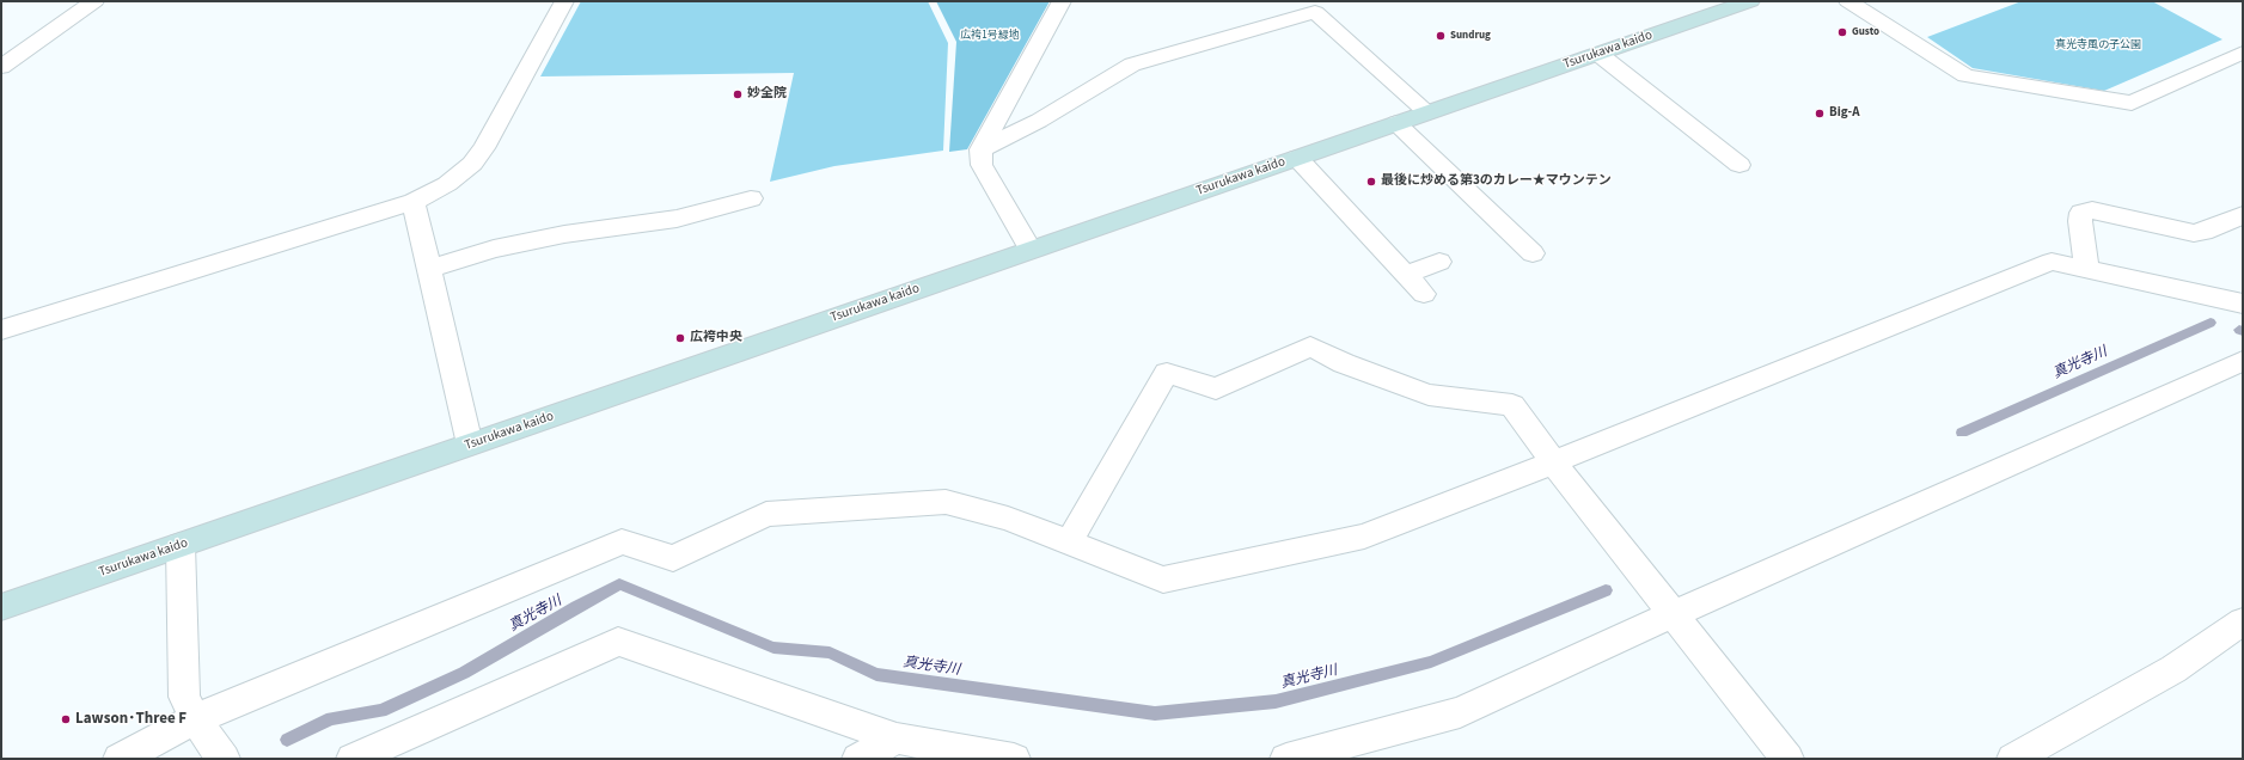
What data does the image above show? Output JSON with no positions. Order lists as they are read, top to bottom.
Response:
{
  "streets": {
    "main road": ["Tsurukawa kaido"]
  },
  "water": ["真光寺川"],
  "parks": ["広袴1号緑地", "真光寺風の子公園"],
  "places": [
    "Gusto",
    "Sundrug",
    "妙全院",
    "Big-A",
    "最後に炒める第3のカレー★マウンテン",
    "広袴中央",
    "Lawson･Three F"
  ]
}
